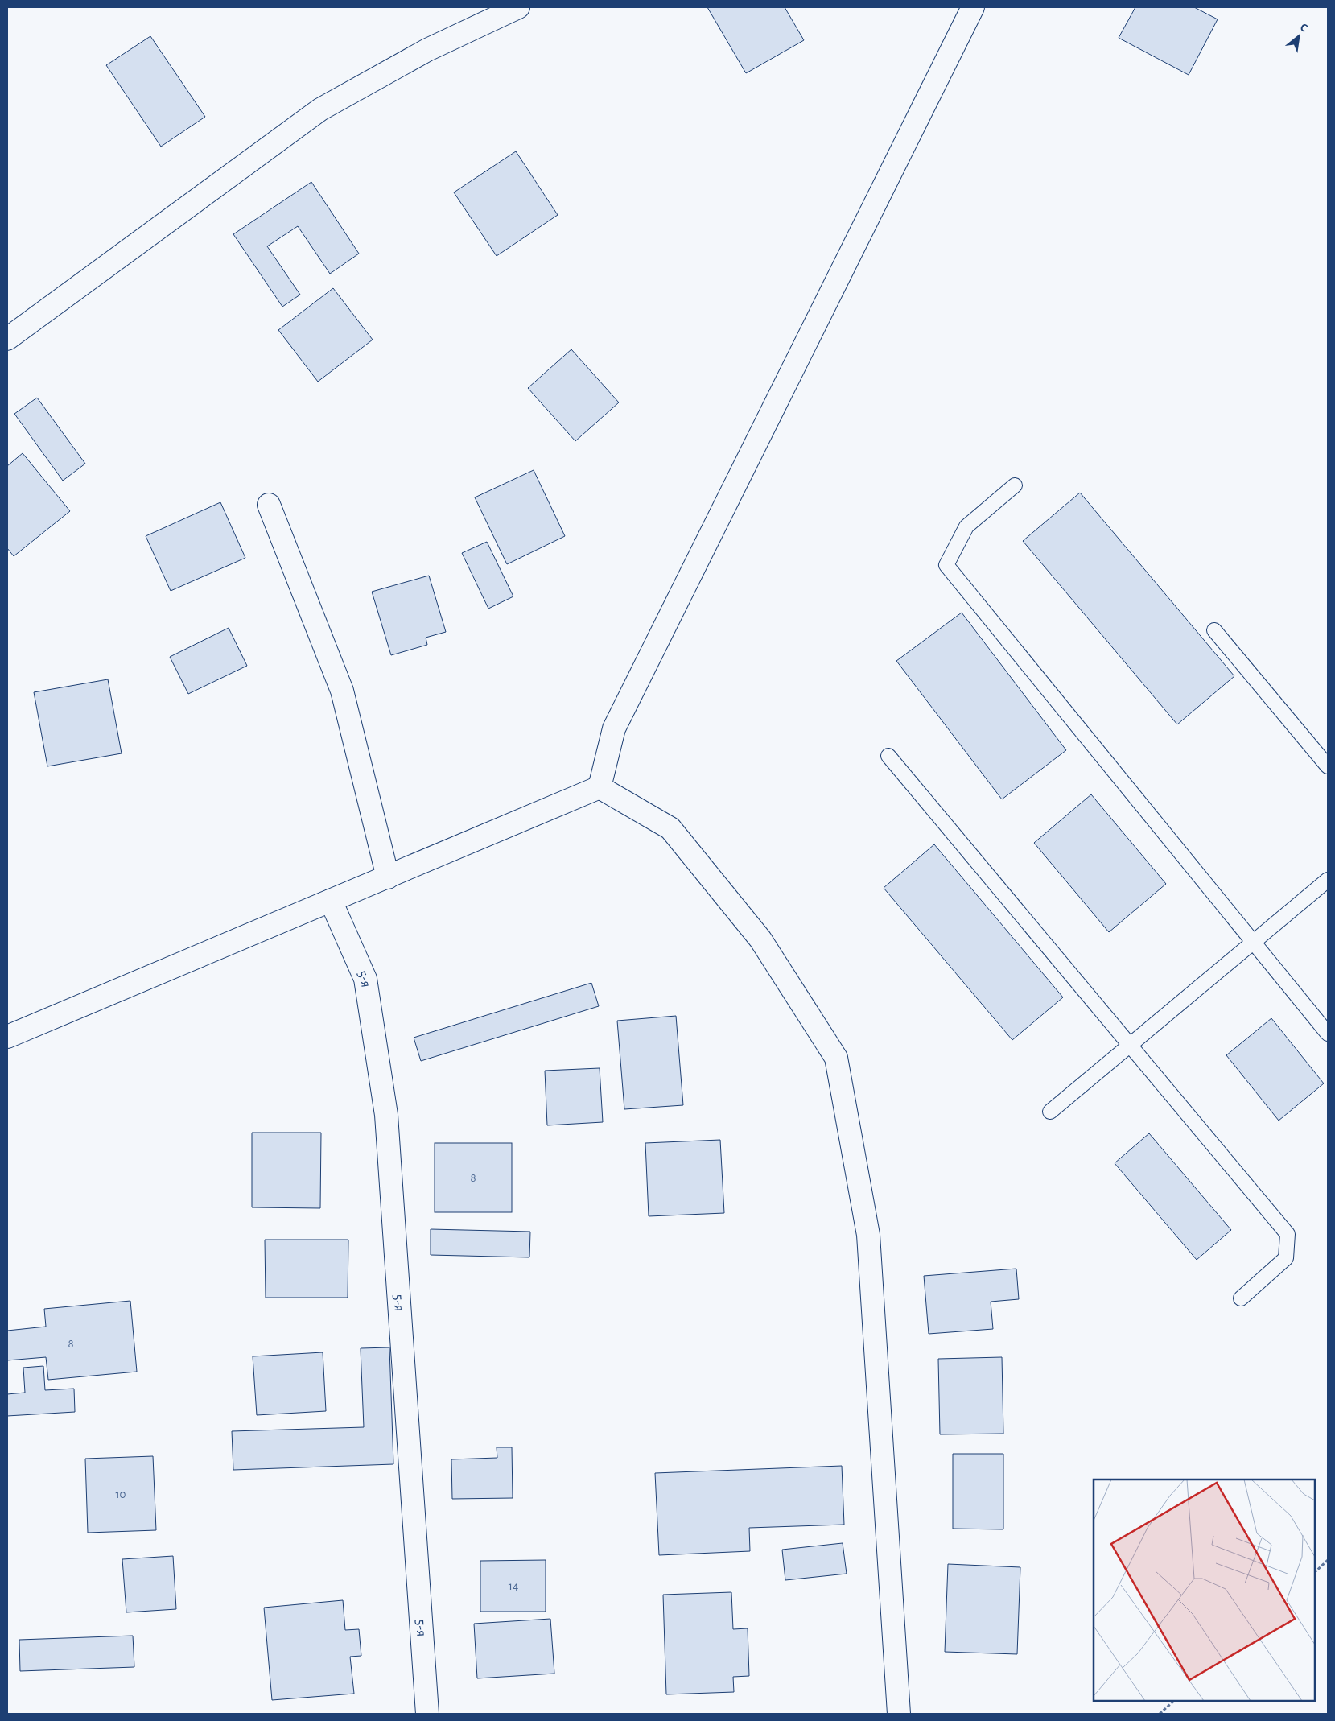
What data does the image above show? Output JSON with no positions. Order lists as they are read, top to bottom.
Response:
{
  "streets": {
    "street": ["5-я"]
  },
  "house_numbers": [
    "8",
    "8",
    "10",
    "14"
  ],
  "north": "top right"
}
